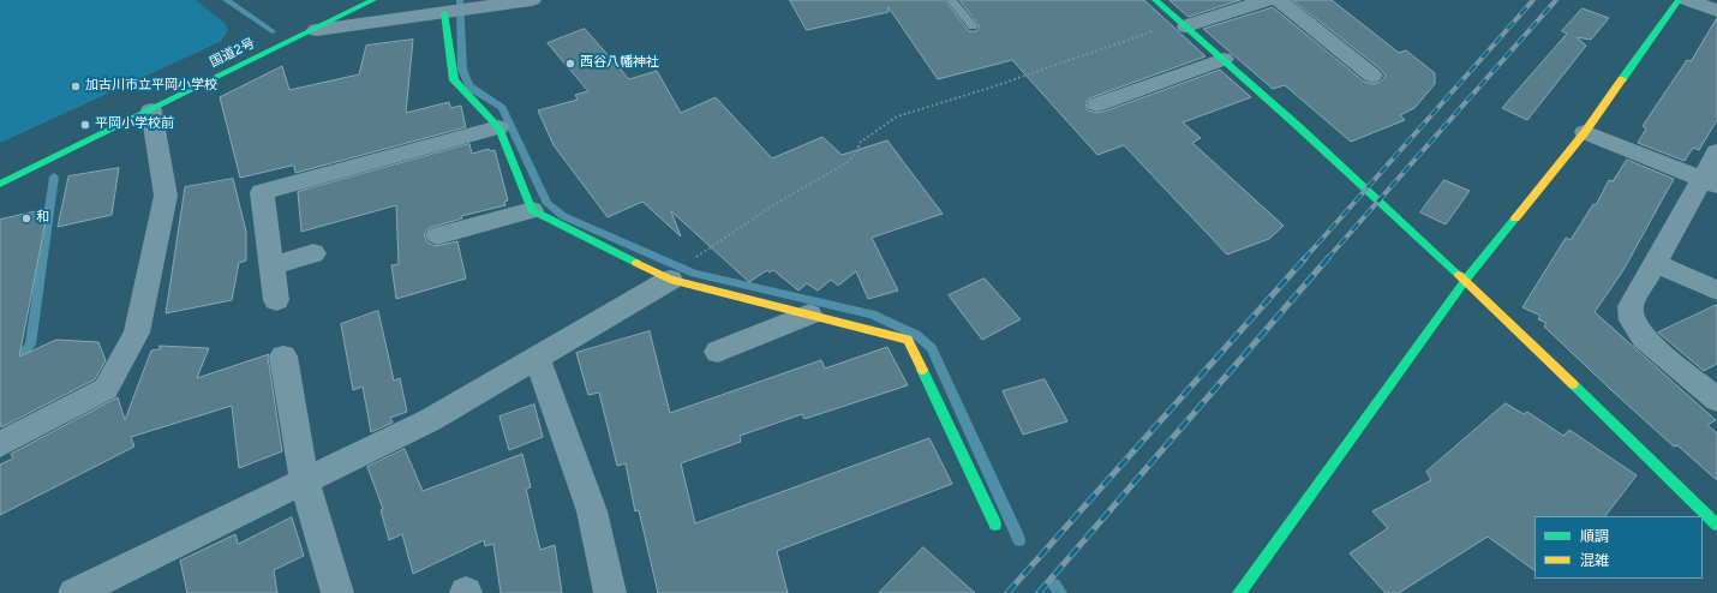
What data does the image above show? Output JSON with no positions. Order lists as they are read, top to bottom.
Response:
{
  "streets": {
    "main road": ["国道2号"]
  },
  "places": [
    "西谷八幡神社",
    "加古川市立平岡小学校",
    "平岡小学校前",
    "和"
  ],
  "legend": ["順調", "混雑"]
}
